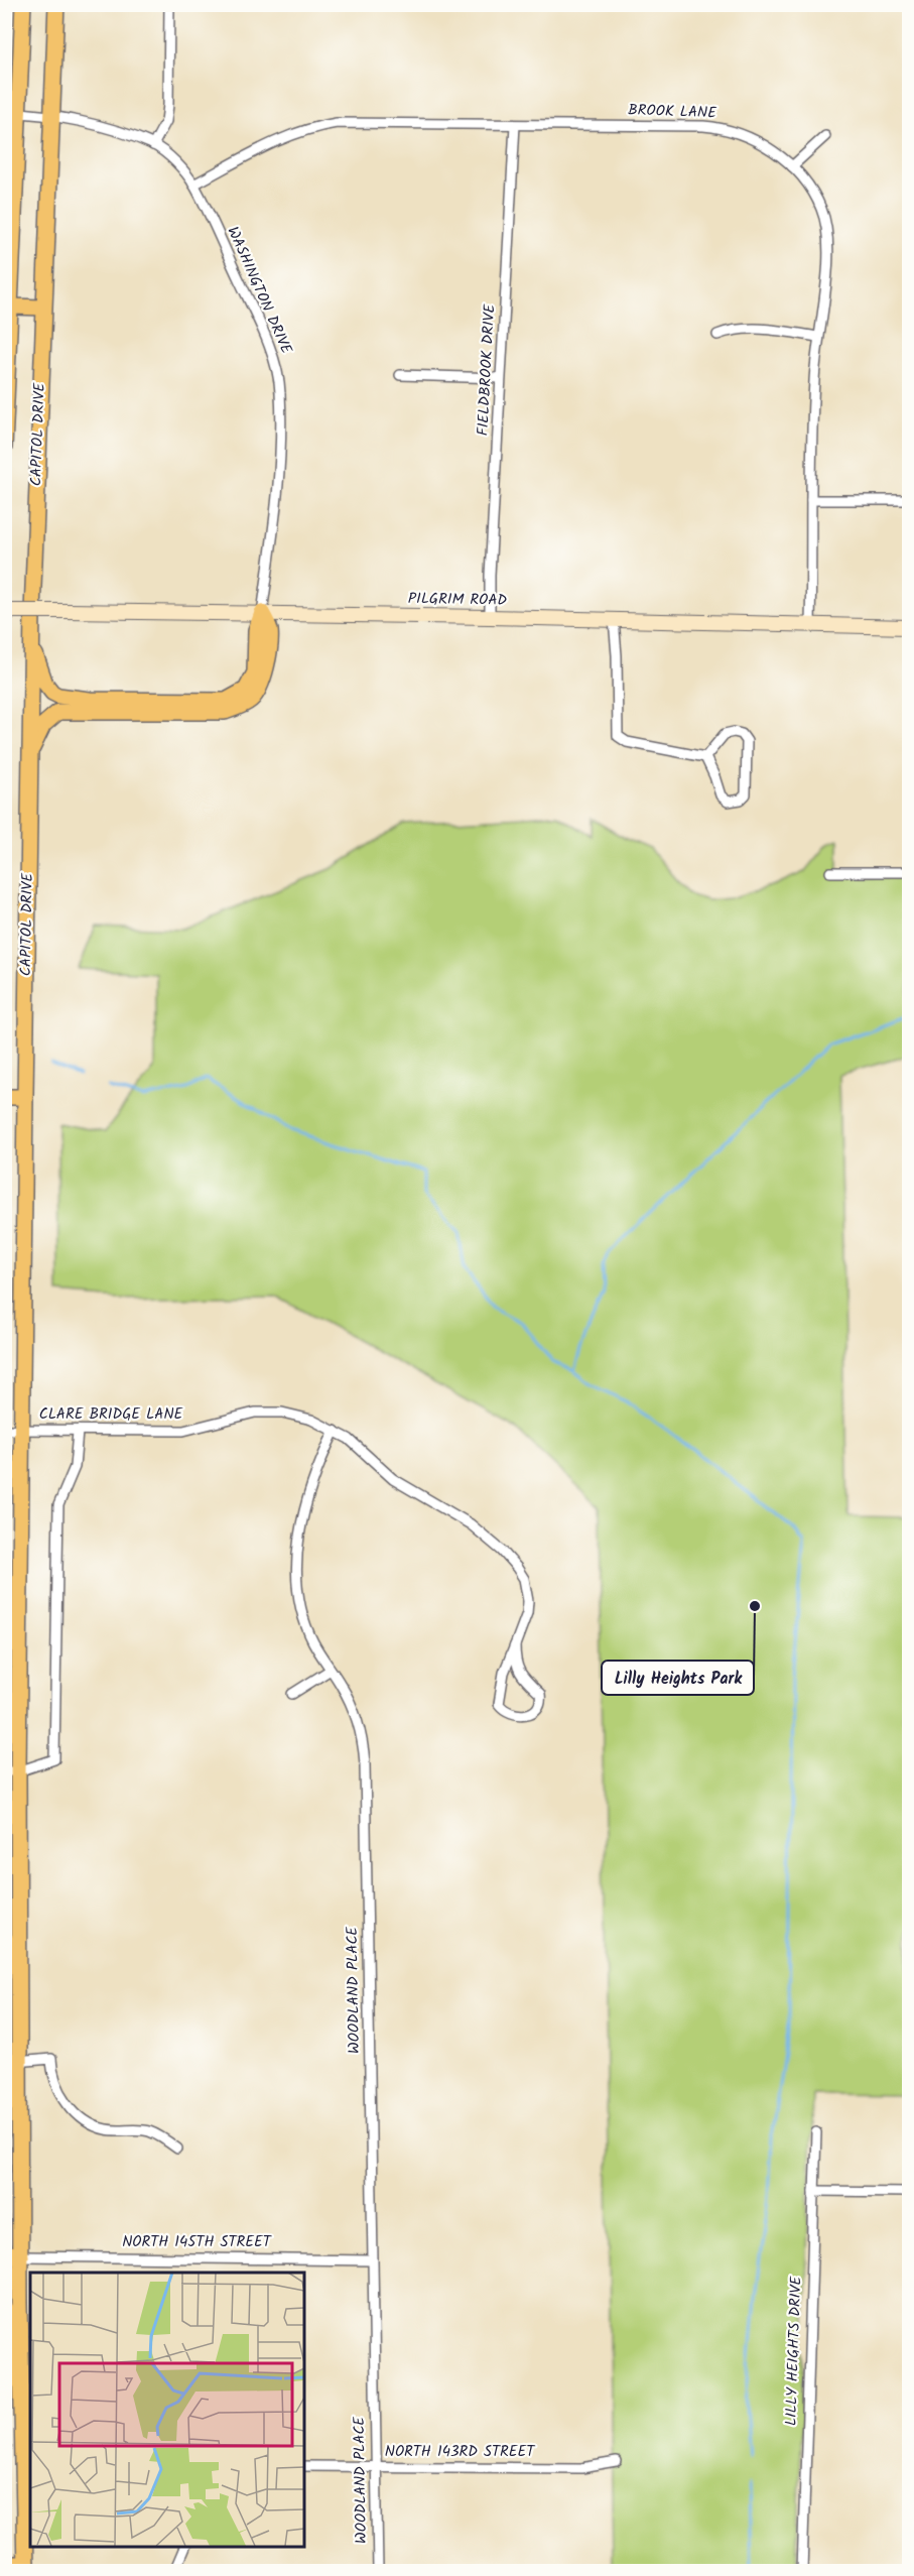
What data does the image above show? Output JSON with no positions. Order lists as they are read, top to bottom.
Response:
{
  "streets": {
    "main road": ["CAPITOL DRIVE", "PILGRIM ROAD"],
    "street": [
      "BROOK LANE",
      "WASHINGTON DRIVE",
      "FIELDBROOK DRIVE",
      "CLARE BRIDGE LANE",
      "WOODLAND PLACE",
      "NORTH 145TH STREET",
      "LILLY HEIGHTS DRIVE",
      "NORTH 143RD STREET"
    ]
  },
  "crossings": [
    ["BROOK LANE", "WASHINGTON DRIVE"],
    ["BROOK LANE", "FIELDBROOK DRIVE"],
    ["BROOK LANE", "PILGRIM ROAD"],
    ["WASHINGTON DRIVE", "PILGRIM ROAD"],
    ["FIELDBROOK DRIVE", "PILGRIM ROAD"],
    ["CAPITOL DRIVE", "CLARE BRIDGE LANE"],
    ["CAPITOL DRIVE", "NORTH 145TH STREET"],
    ["CLARE BRIDGE LANE", "WOODLAND PLACE"],
    ["WOODLAND PLACE", "NORTH 145TH STREET"],
    ["WOODLAND PLACE", "NORTH 143RD STREET"]
  ],
  "places": ["Lilly Heights Park"]
}
